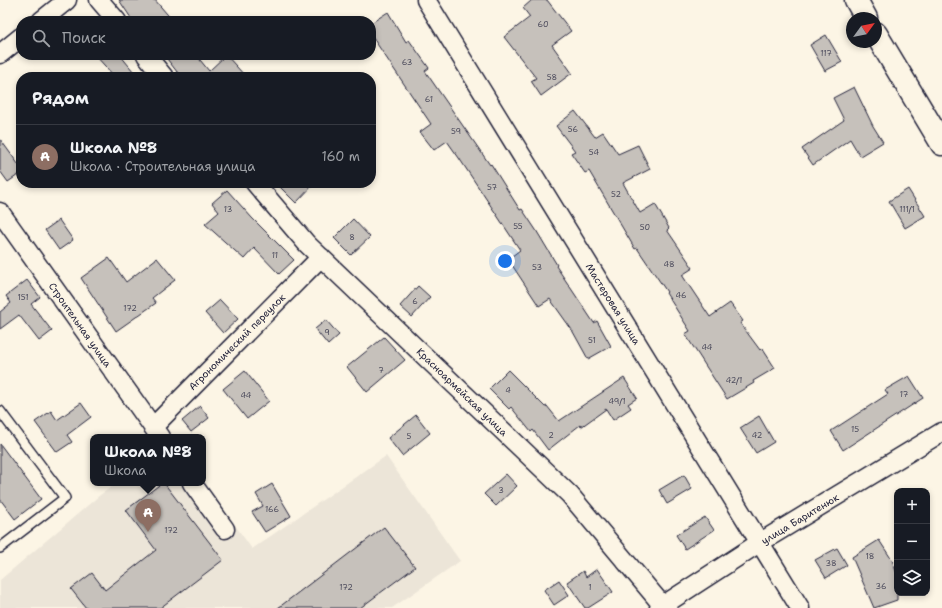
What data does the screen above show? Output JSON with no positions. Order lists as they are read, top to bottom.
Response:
{
  "streets": {
    "street": [
      "Мастеровая улица",
      "Строительная улица",
      "Агрономический переулок",
      "Красноармейская улица",
      "улица Баритенюк"
    ]
  },
  "crossings": [
    ["Мастеровая улица", "улица Баритенюк"],
    ["Строительная улица", "Агрономический переулок"],
    ["Агрономический переулок", "Красноармейская улица"],
    ["Красноармейская улица", "улица Баритенюк"]
  ],
  "house_numbers": [
    "60",
    "117",
    "63",
    "58",
    "61",
    "56",
    "59",
    "54",
    "57",
    "52",
    "13",
    "111/1",
    "55",
    "50",
    "8",
    "11",
    "48",
    "53",
    "46",
    "151",
    "6",
    "172",
    "9",
    "51",
    "44",
    "7",
    "42/1",
    "4",
    "17",
    "44",
    "49/1",
    "15",
    "2",
    "42",
    "5",
    "3",
    "166",
    "172",
    "18",
    "38",
    "36",
    "172",
    "1"
  ],
  "north": "top right",
  "page": {
    "search": "Поиск",
    "heading": "Рядом",
    "list": [
      {
        "mark": "A",
        "name": "Школа №8",
        "note": "Школа · Строительная улица",
        "value": "160 m"
      }
    ],
    "popup": ["Школа №8", "Школа"],
    "map_buttons": ["+", "−"],
    "pins": "A"
  }
}
